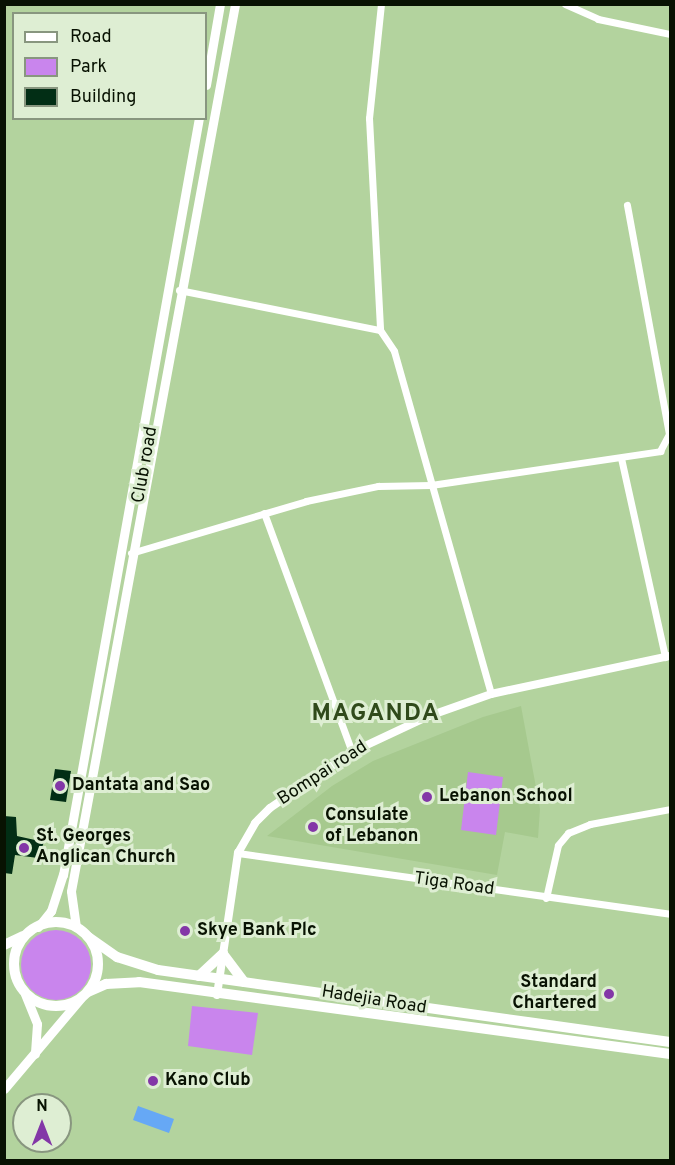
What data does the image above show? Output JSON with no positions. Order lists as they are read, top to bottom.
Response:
{
  "streets": {
    "main road": ["Club road", "Hadejia Road"],
    "street": ["Bompai road", "Tiga Road"]
  },
  "crossings": [
    ["Club road", "Hadejia Road"],
    ["Bompai road", "Tiga Road"],
    ["Bompai road", "Hadejia Road"]
  ],
  "districts": ["MAGANDA"],
  "places": [
    "Dantata and Sao",
    "Lebanon School",
    "Consulate of Lebanon",
    "St. Georges Anglican Church",
    "Skye Bank Plc",
    "Standard Chartered",
    "Kano Club"
  ],
  "legend": ["Road", "Park", "Building"],
  "north": "top"
}
